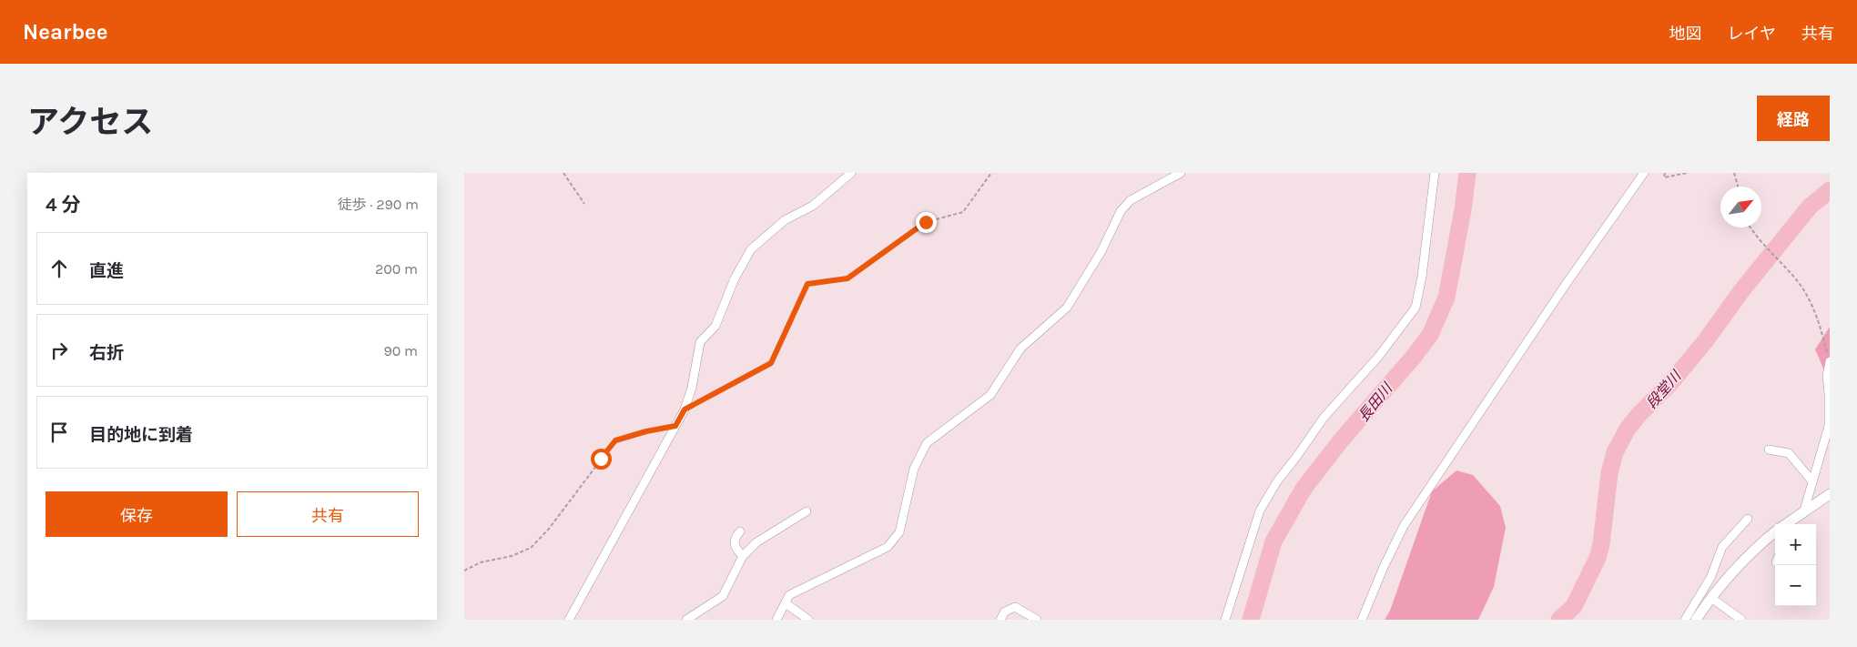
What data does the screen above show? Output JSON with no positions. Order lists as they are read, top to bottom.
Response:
{
  "water": ["段堂川", "長田川"],
  "north": "top right",
  "page": {
    "header": "Nearbee",
    "nav": ["地図", "レイヤ", "共有"],
    "title": "アクセス",
    "buttons": [
      "経路",
      ["保存", "共有"]
    ],
    "heading": ["4 分", "徒歩 · 290 m"],
    "list": [
      ["直進", "200 m"],
      ["右折", "90 m"],
      "目的地に到着"
    ],
    "map_buttons": ["+", "−"]
  }
}
